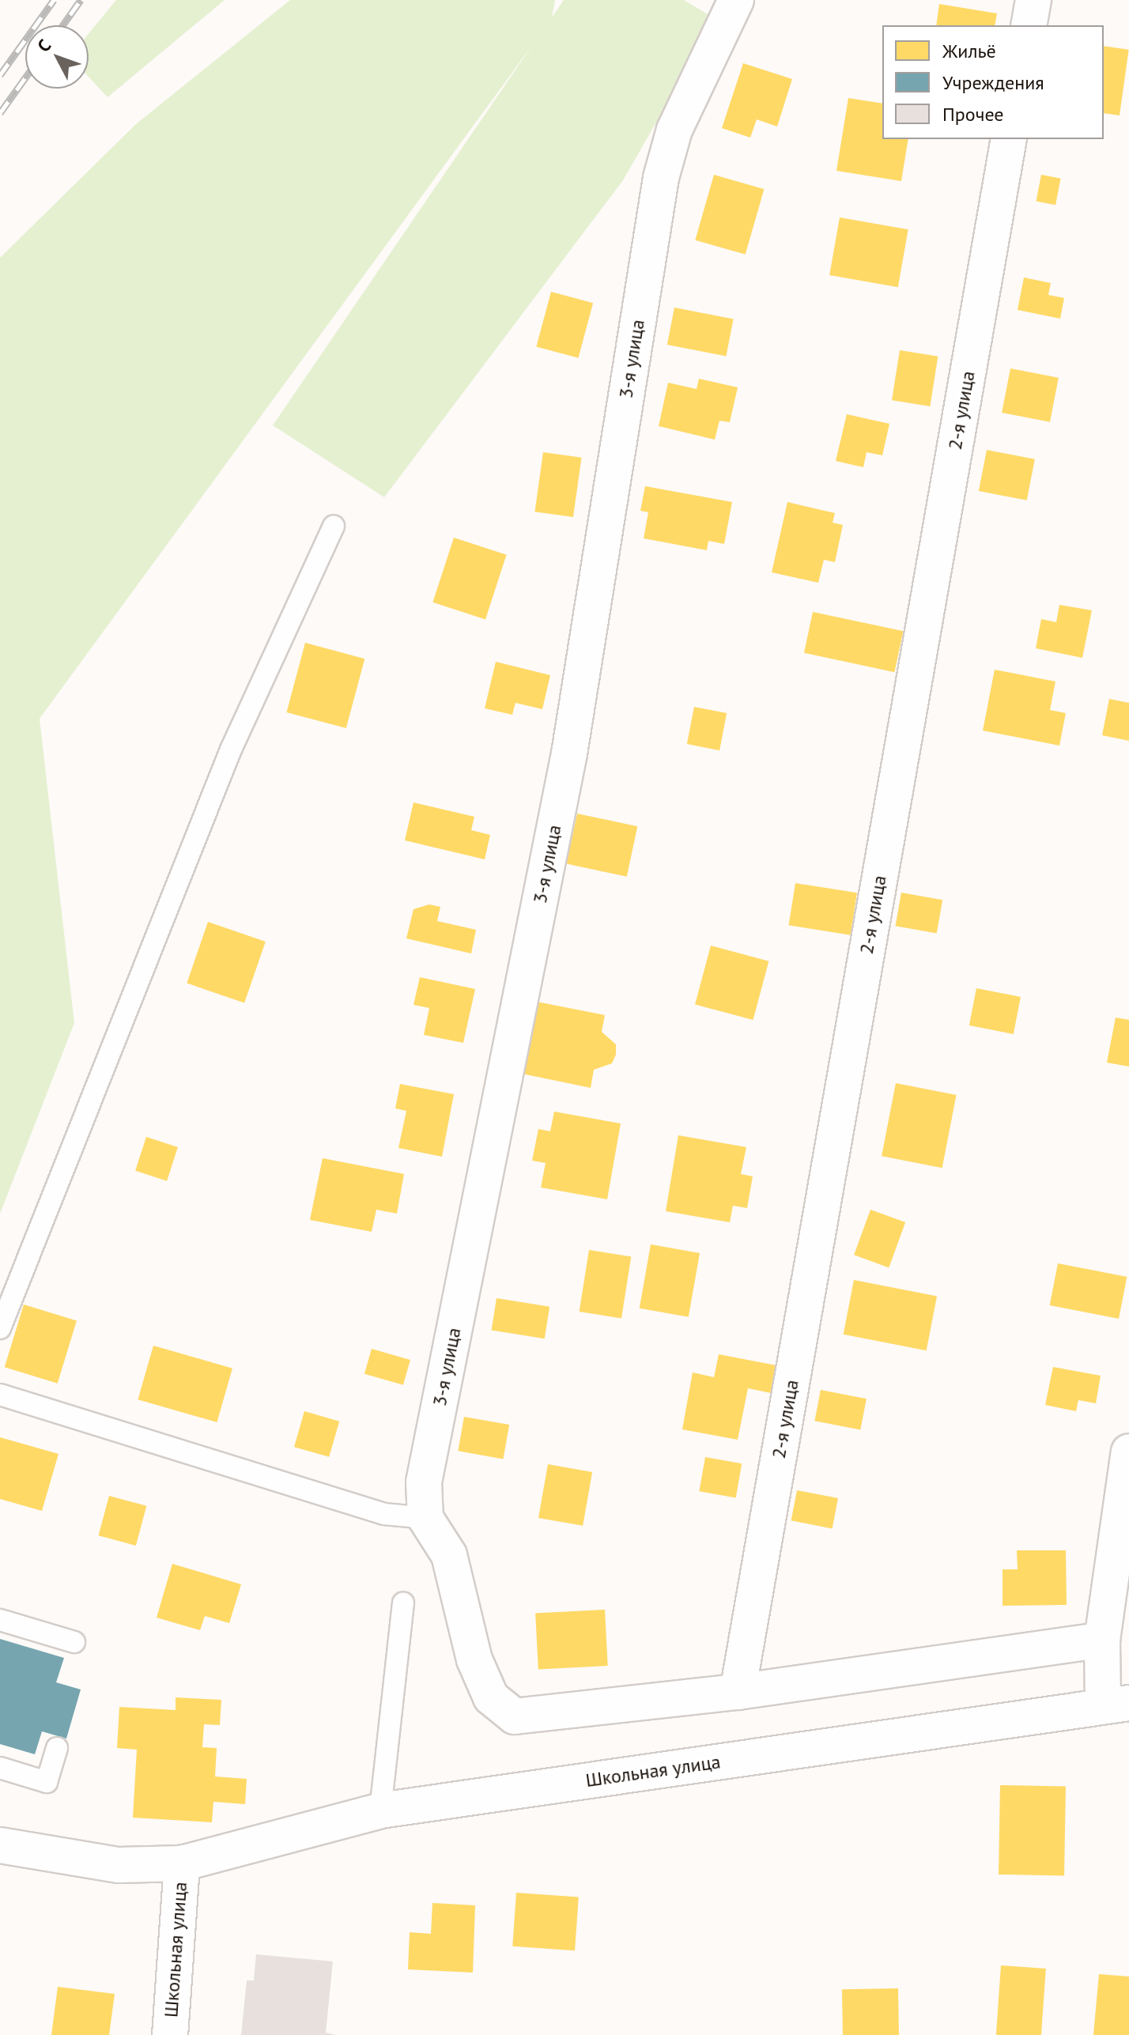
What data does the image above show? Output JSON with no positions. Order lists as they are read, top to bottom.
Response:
{
  "streets": {
    "street": ["3-я улица", "2-я улица", "Школьная улица"]
  },
  "legend": ["Жильё", "Учреждения", "Прочее"],
  "north": "top left"
}
